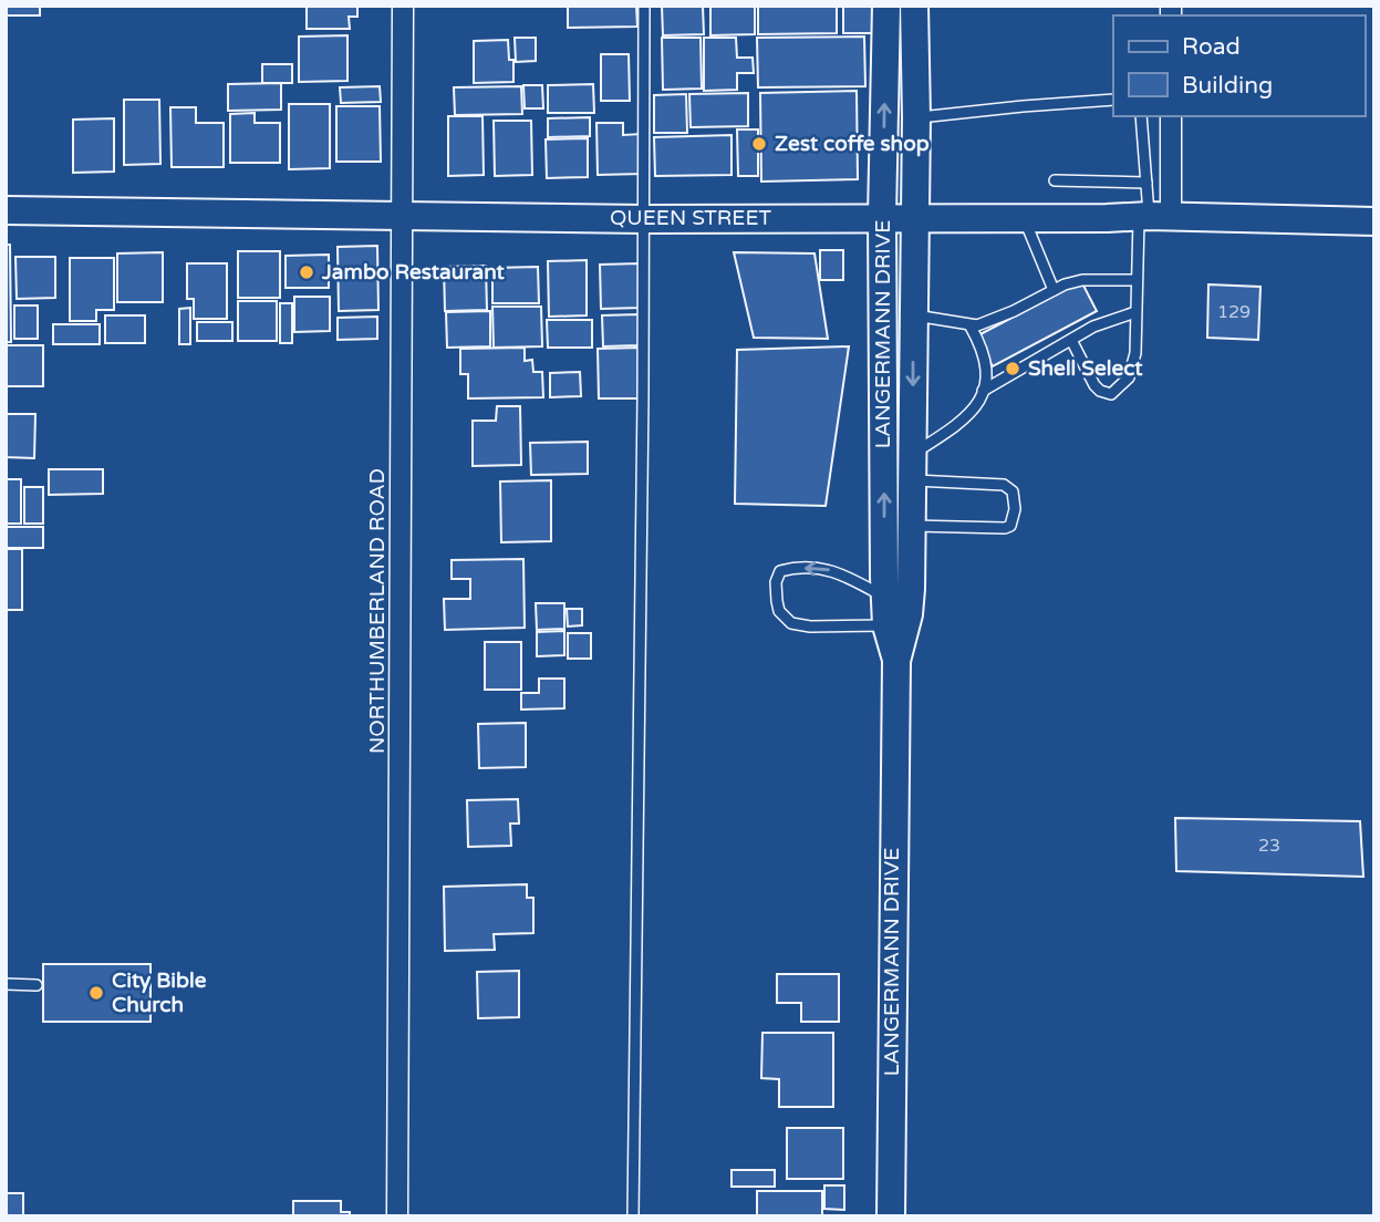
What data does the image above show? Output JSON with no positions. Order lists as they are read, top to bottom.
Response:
{
  "streets": {
    "main road": ["QUEEN STREET", "LANGERMANN DRIVE"],
    "street": ["NORTHUMBERLAND ROAD"]
  },
  "crossings": [
    ["QUEEN STREET", "LANGERMANN DRIVE"],
    ["QUEEN STREET", "NORTHUMBERLAND ROAD"]
  ],
  "places": [
    "Zest coffe shop",
    "Jambo Restaurant",
    "Shell Select",
    "City Bible Church"
  ],
  "house_numbers": ["129", "23"],
  "legend": ["Road", "Building"]
}
